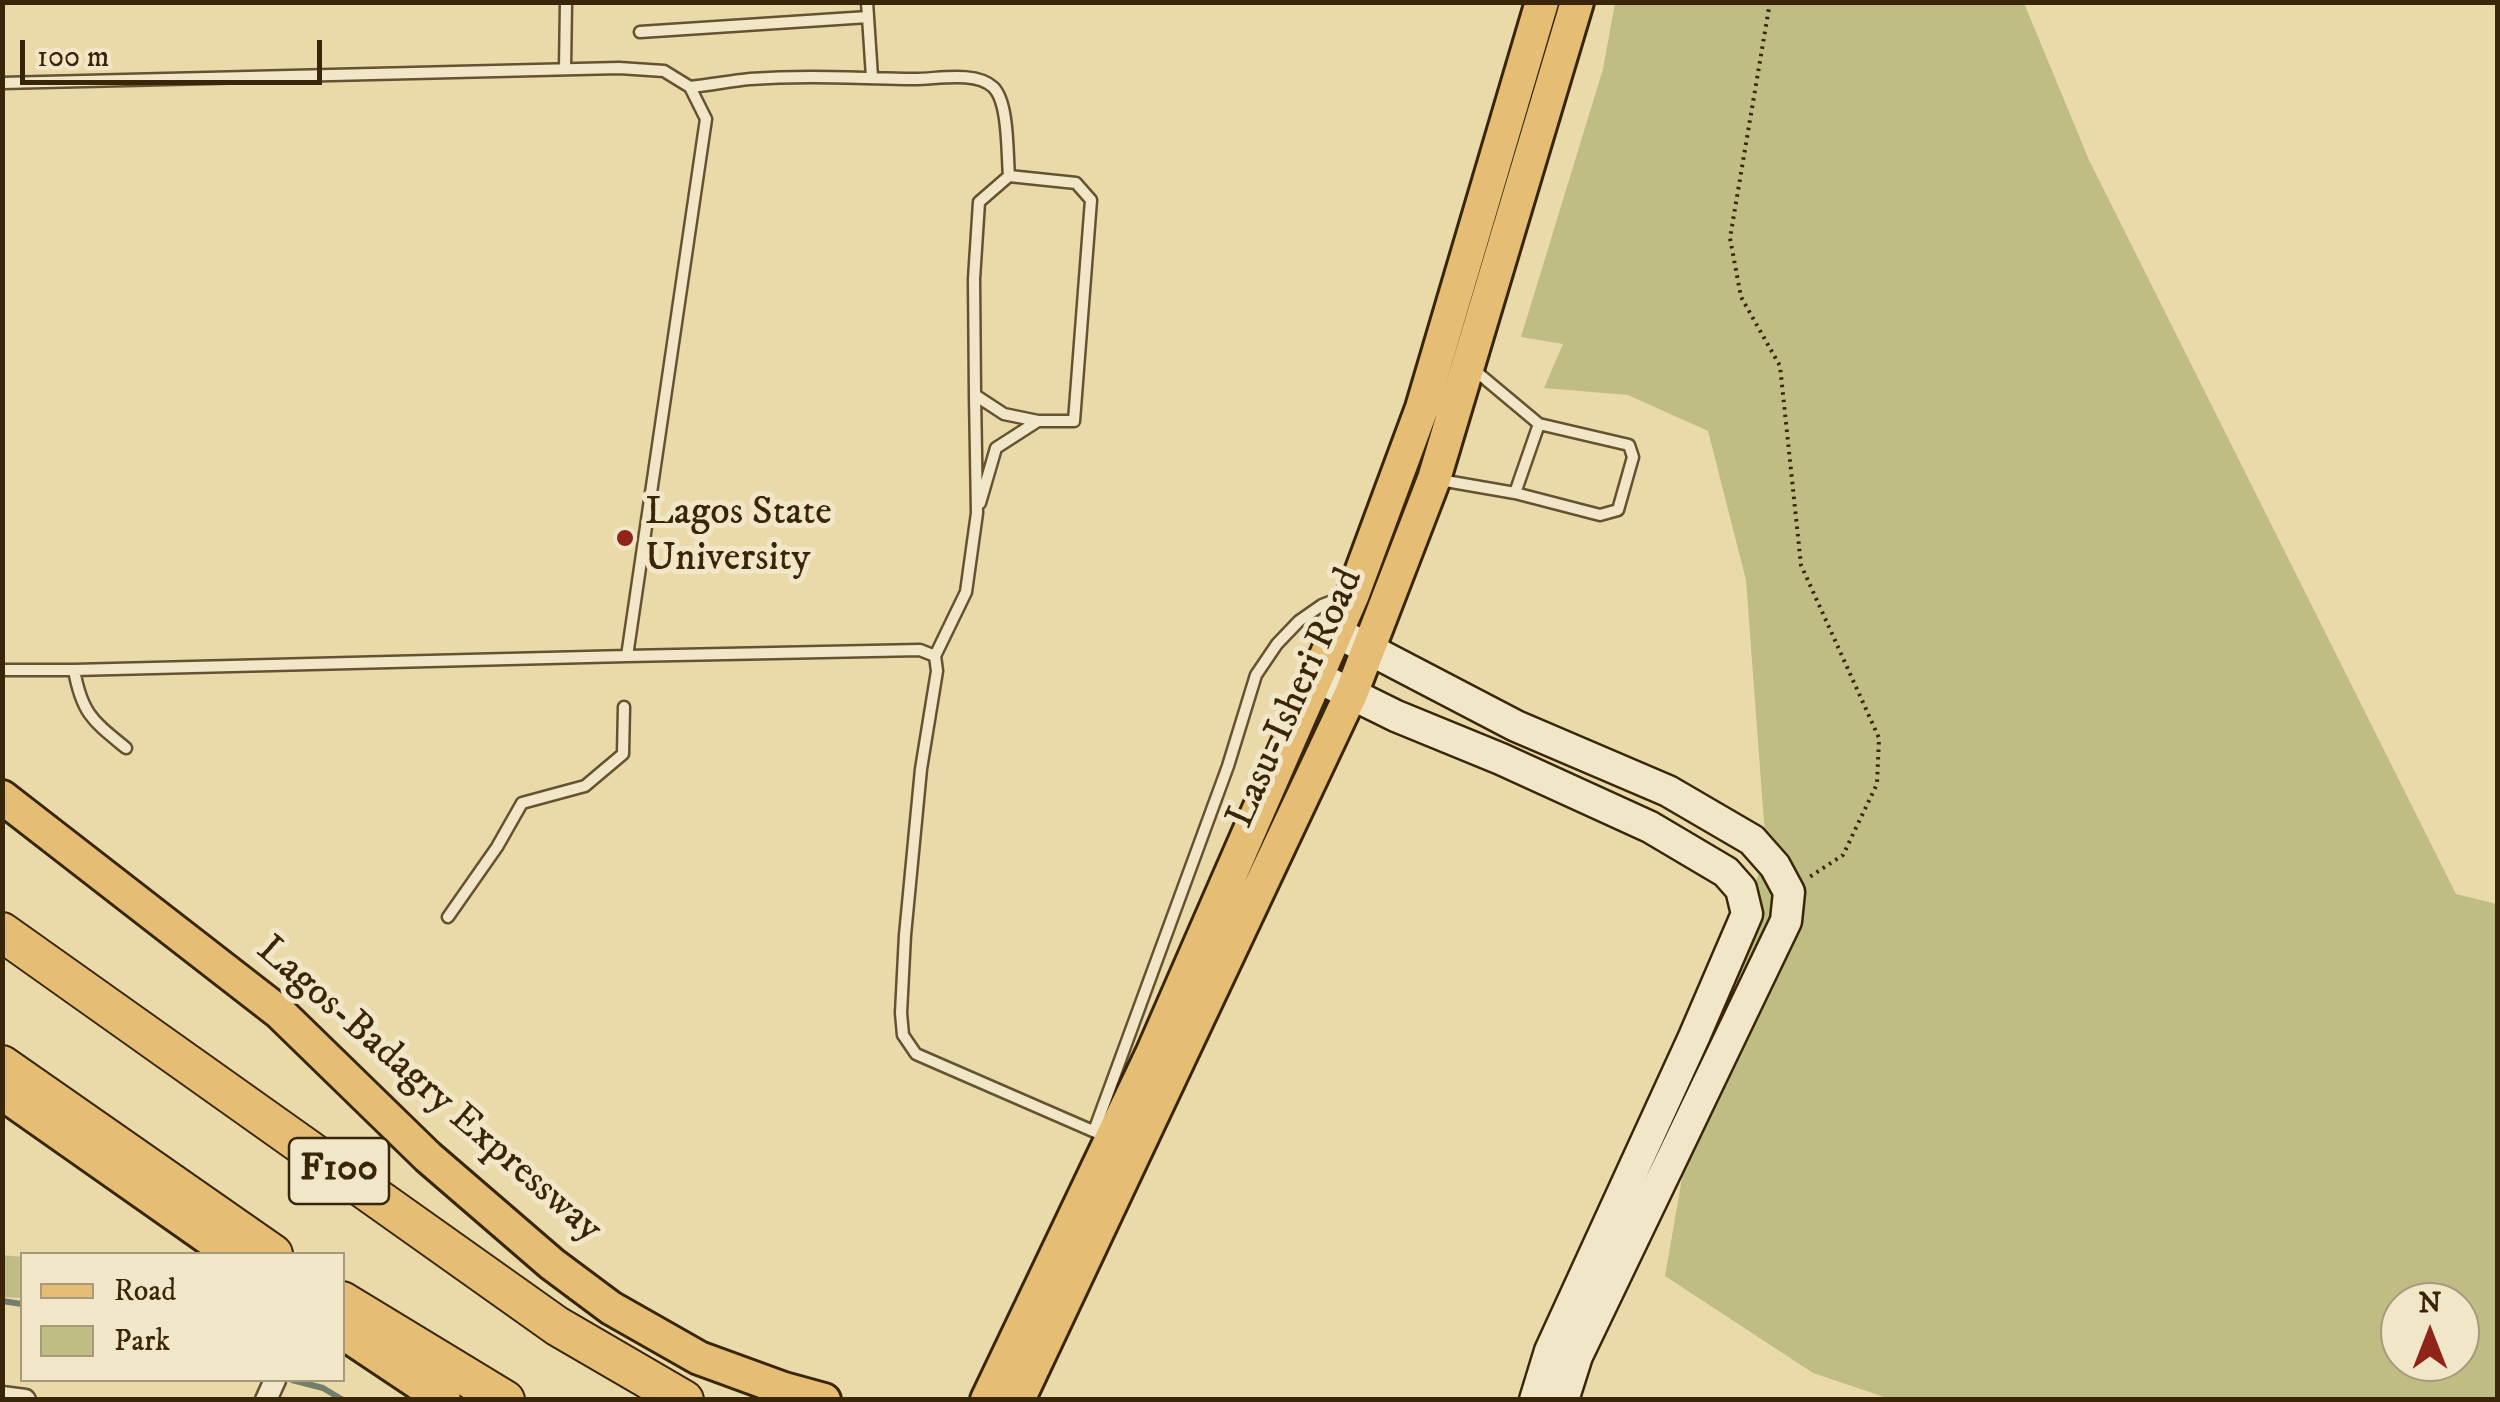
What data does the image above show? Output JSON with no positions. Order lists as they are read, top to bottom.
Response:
{
  "streets": {
    "highway": ["F100"],
    "main road": ["Lasu-Isheri Road", "Lagos-Badagry Expressway"]
  },
  "places": ["Lagos State University"],
  "legend": ["Road", "Park"],
  "scale_bar": "100 m",
  "north": "top"
}
